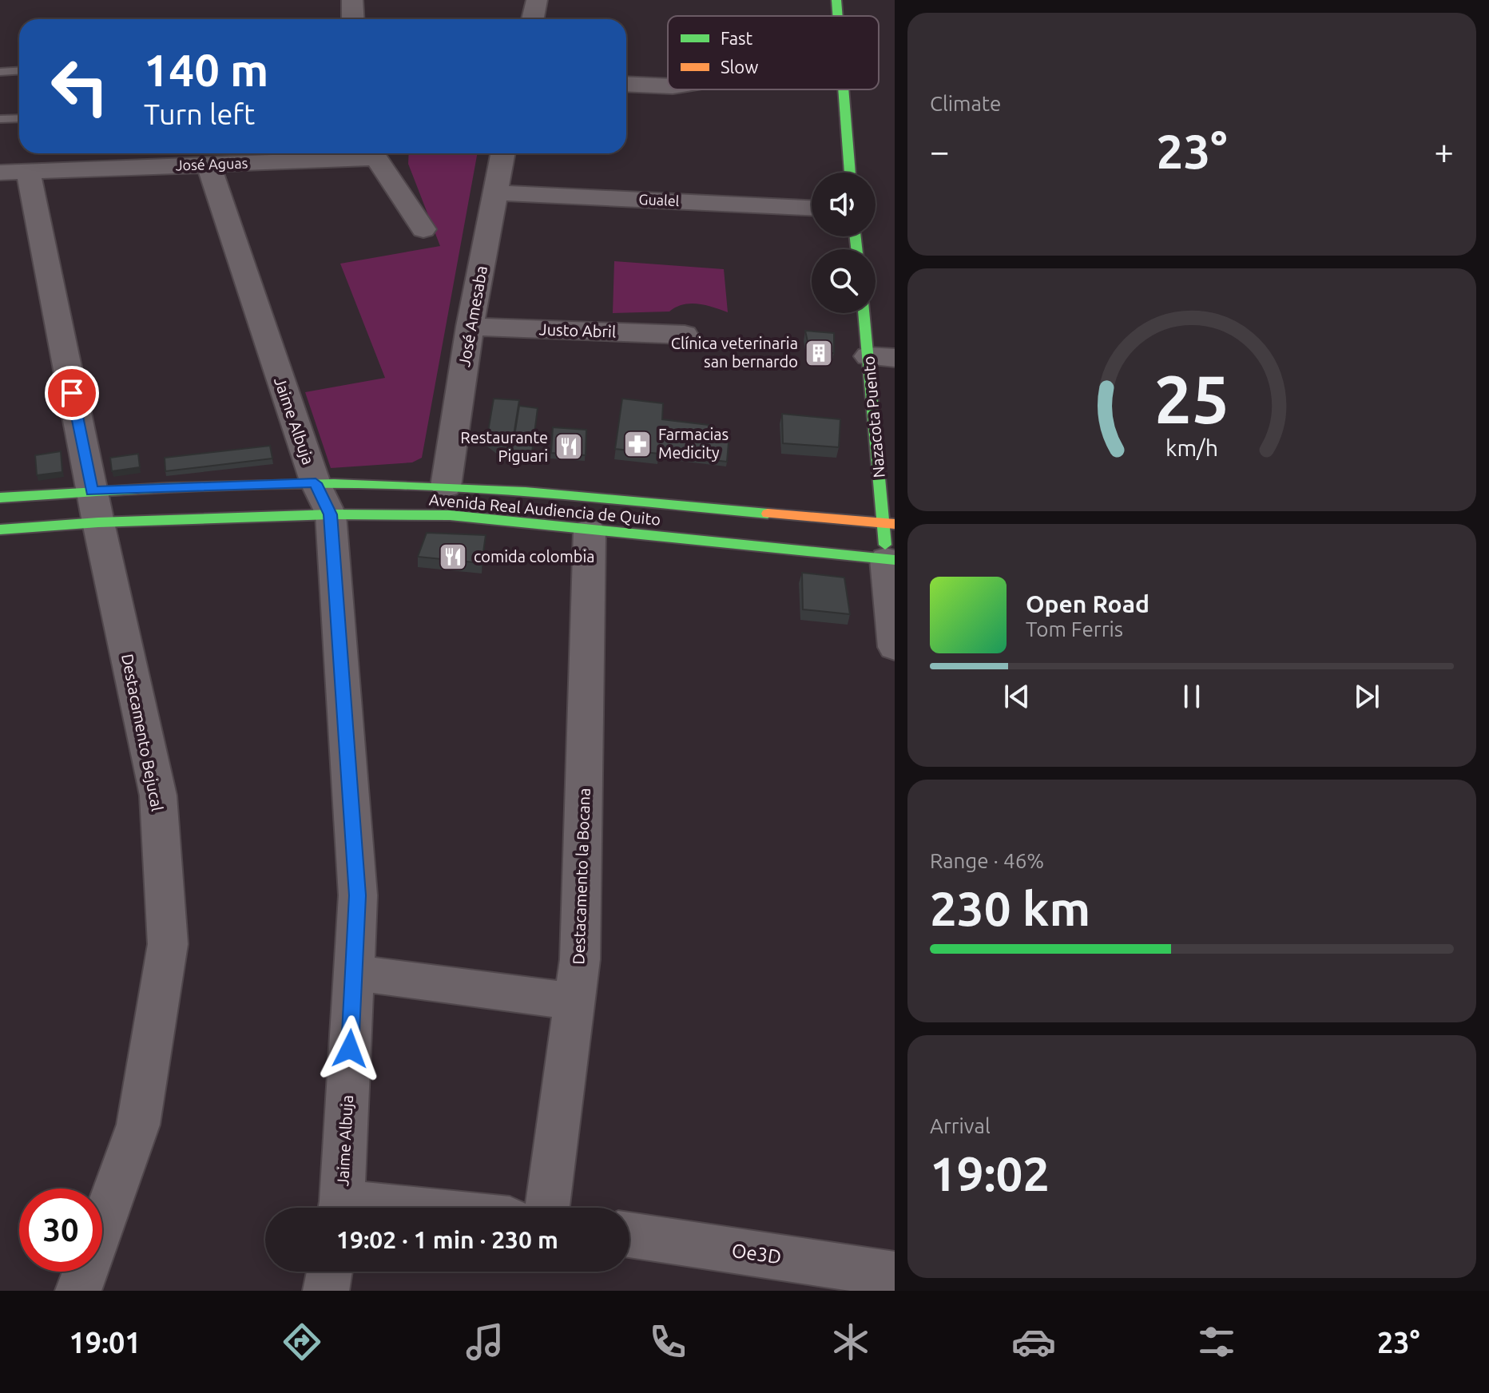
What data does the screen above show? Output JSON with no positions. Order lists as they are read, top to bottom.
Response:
{
  "streets": {
    "main road": ["Nazacota Puento", "Avenida Real Audiencia de Quito"],
    "street": [
      "José Aguas",
      "Gualel",
      "José Amesaba",
      "Justo Abril",
      "Jaime Albuja",
      "Destacamento Bejucal",
      "Destacamento la Bocana",
      "Oe3D"
    ]
  },
  "crossings": [
    ["José Aguas", "Jaime Albuja"],
    ["José Aguas", "Destacamento Bejucal"],
    ["Gualel", "José Amesaba"],
    ["José Amesaba", "Justo Abril"],
    ["José Amesaba", "Avenida Real Audiencia de Quito"],
    ["Nazacota Puento", "Avenida Real Audiencia de Quito"],
    ["Jaime Albuja", "Avenida Real Audiencia de Quito"],
    ["Avenida Real Audiencia de Quito", "Destacamento Bejucal"],
    ["Avenida Real Audiencia de Quito", "Destacamento la Bocana"]
  ],
  "places": {
    "building": ["Clínica veterinaria san bernardo"],
    "pharmacy": ["Farmacias Medicity"],
    "restaurant": ["Restaurante Piguari", "comida colombia"]
  },
  "legend": ["Fast", "Slow"],
  "page": {
    "tile": [
      "Climate",
      ["Range · 46%", "230 km"],
      ["Arrival", "19:02"]
    ],
    "turn": ["140 m", "Turn left"],
    "heat": ["−", "23°", "+"],
    "song": ["Open Road", "Tom Ferris"],
    "limit": "30",
    "trip": "19:02 · 1 min · 230 m",
    "tabs": ["19:01", "23°"],
    "gauge": ["25", "km/h"]
  }
}
